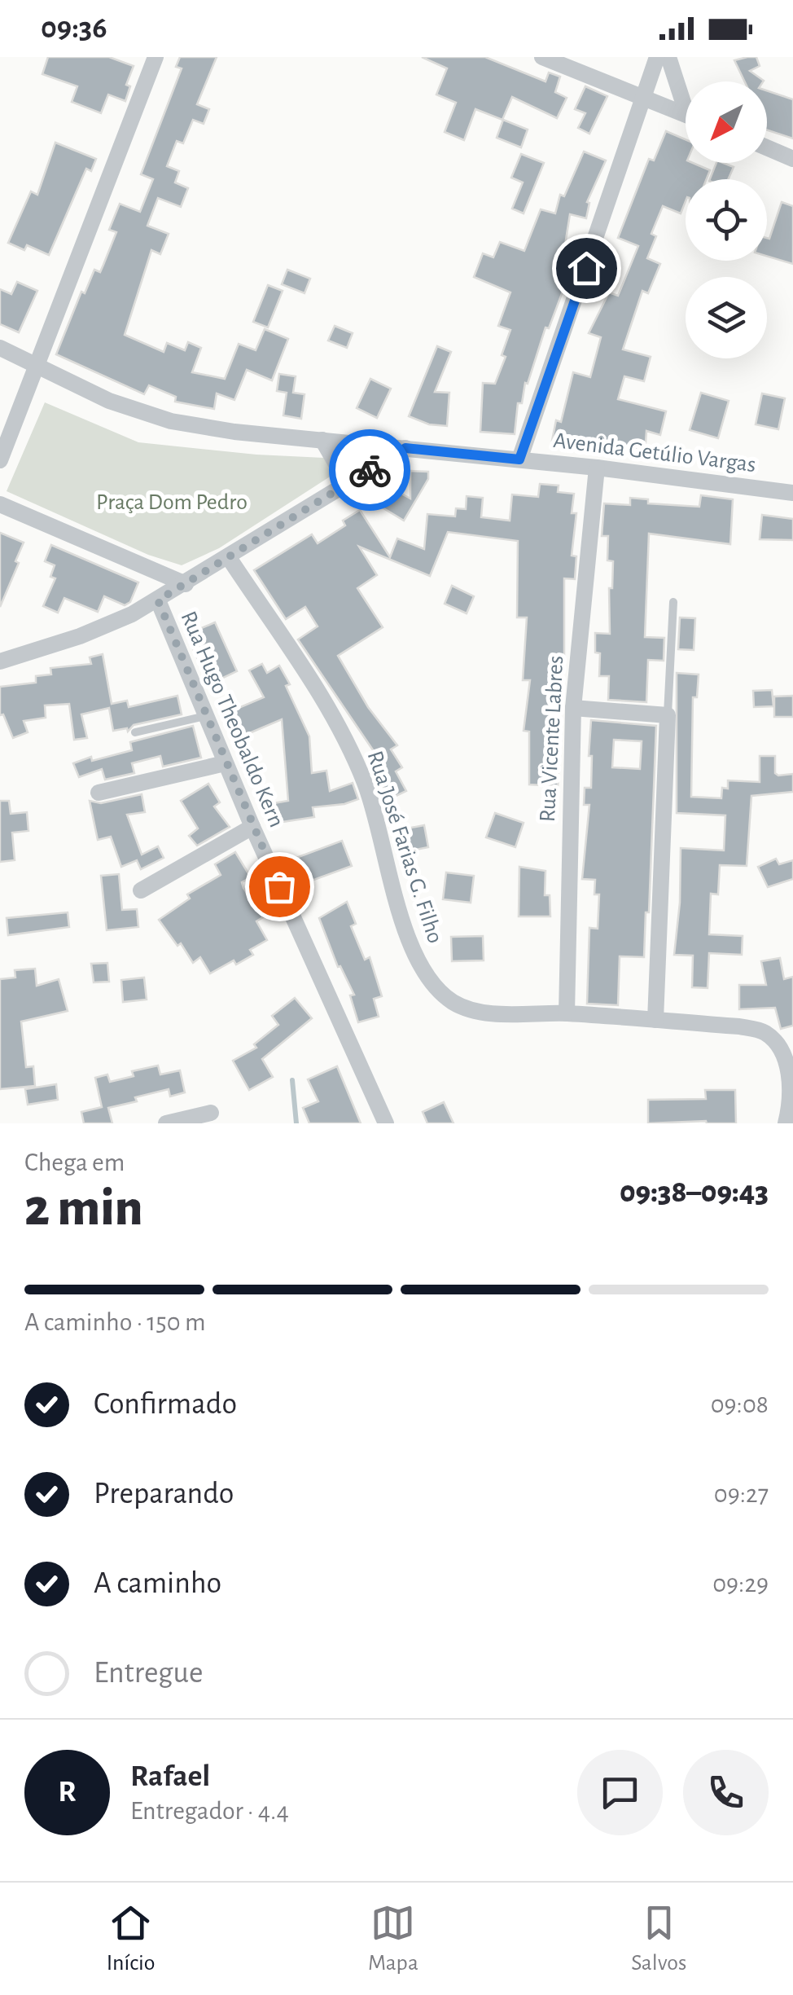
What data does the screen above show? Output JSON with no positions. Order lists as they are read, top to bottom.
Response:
{
  "streets": {
    "street": [
      "Avenida Getúlio Vargas",
      "Rua Hugo Theobaldo Kern",
      "Rua Vicente Labres",
      "Rua José Farias G. Filho"
    ]
  },
  "crossings": [
    ["Avenida Getúlio Vargas", "Rua Vicente Labres"],
    ["Rua Vicente Labres", "Rua José Farias G. Filho"]
  ],
  "parks": ["Praça Dom Pedro"],
  "north": "bottom left",
  "page": {
    "status": "09:36",
    "heading": ["2 min", "Chega em", "09:38–09:43"],
    "panel": ["Rafael", "Entregador · 4.4"],
    "bar": "A caminho · 150 m",
    "list": [
      ["Confirmado", "09:08"],
      ["Preparando", "09:27"],
      ["A caminho", "09:29"],
      "Entregue"
    ],
    "round": "R",
    "tabs": ["Início", "Mapa", "Salvos"]
  }
}
